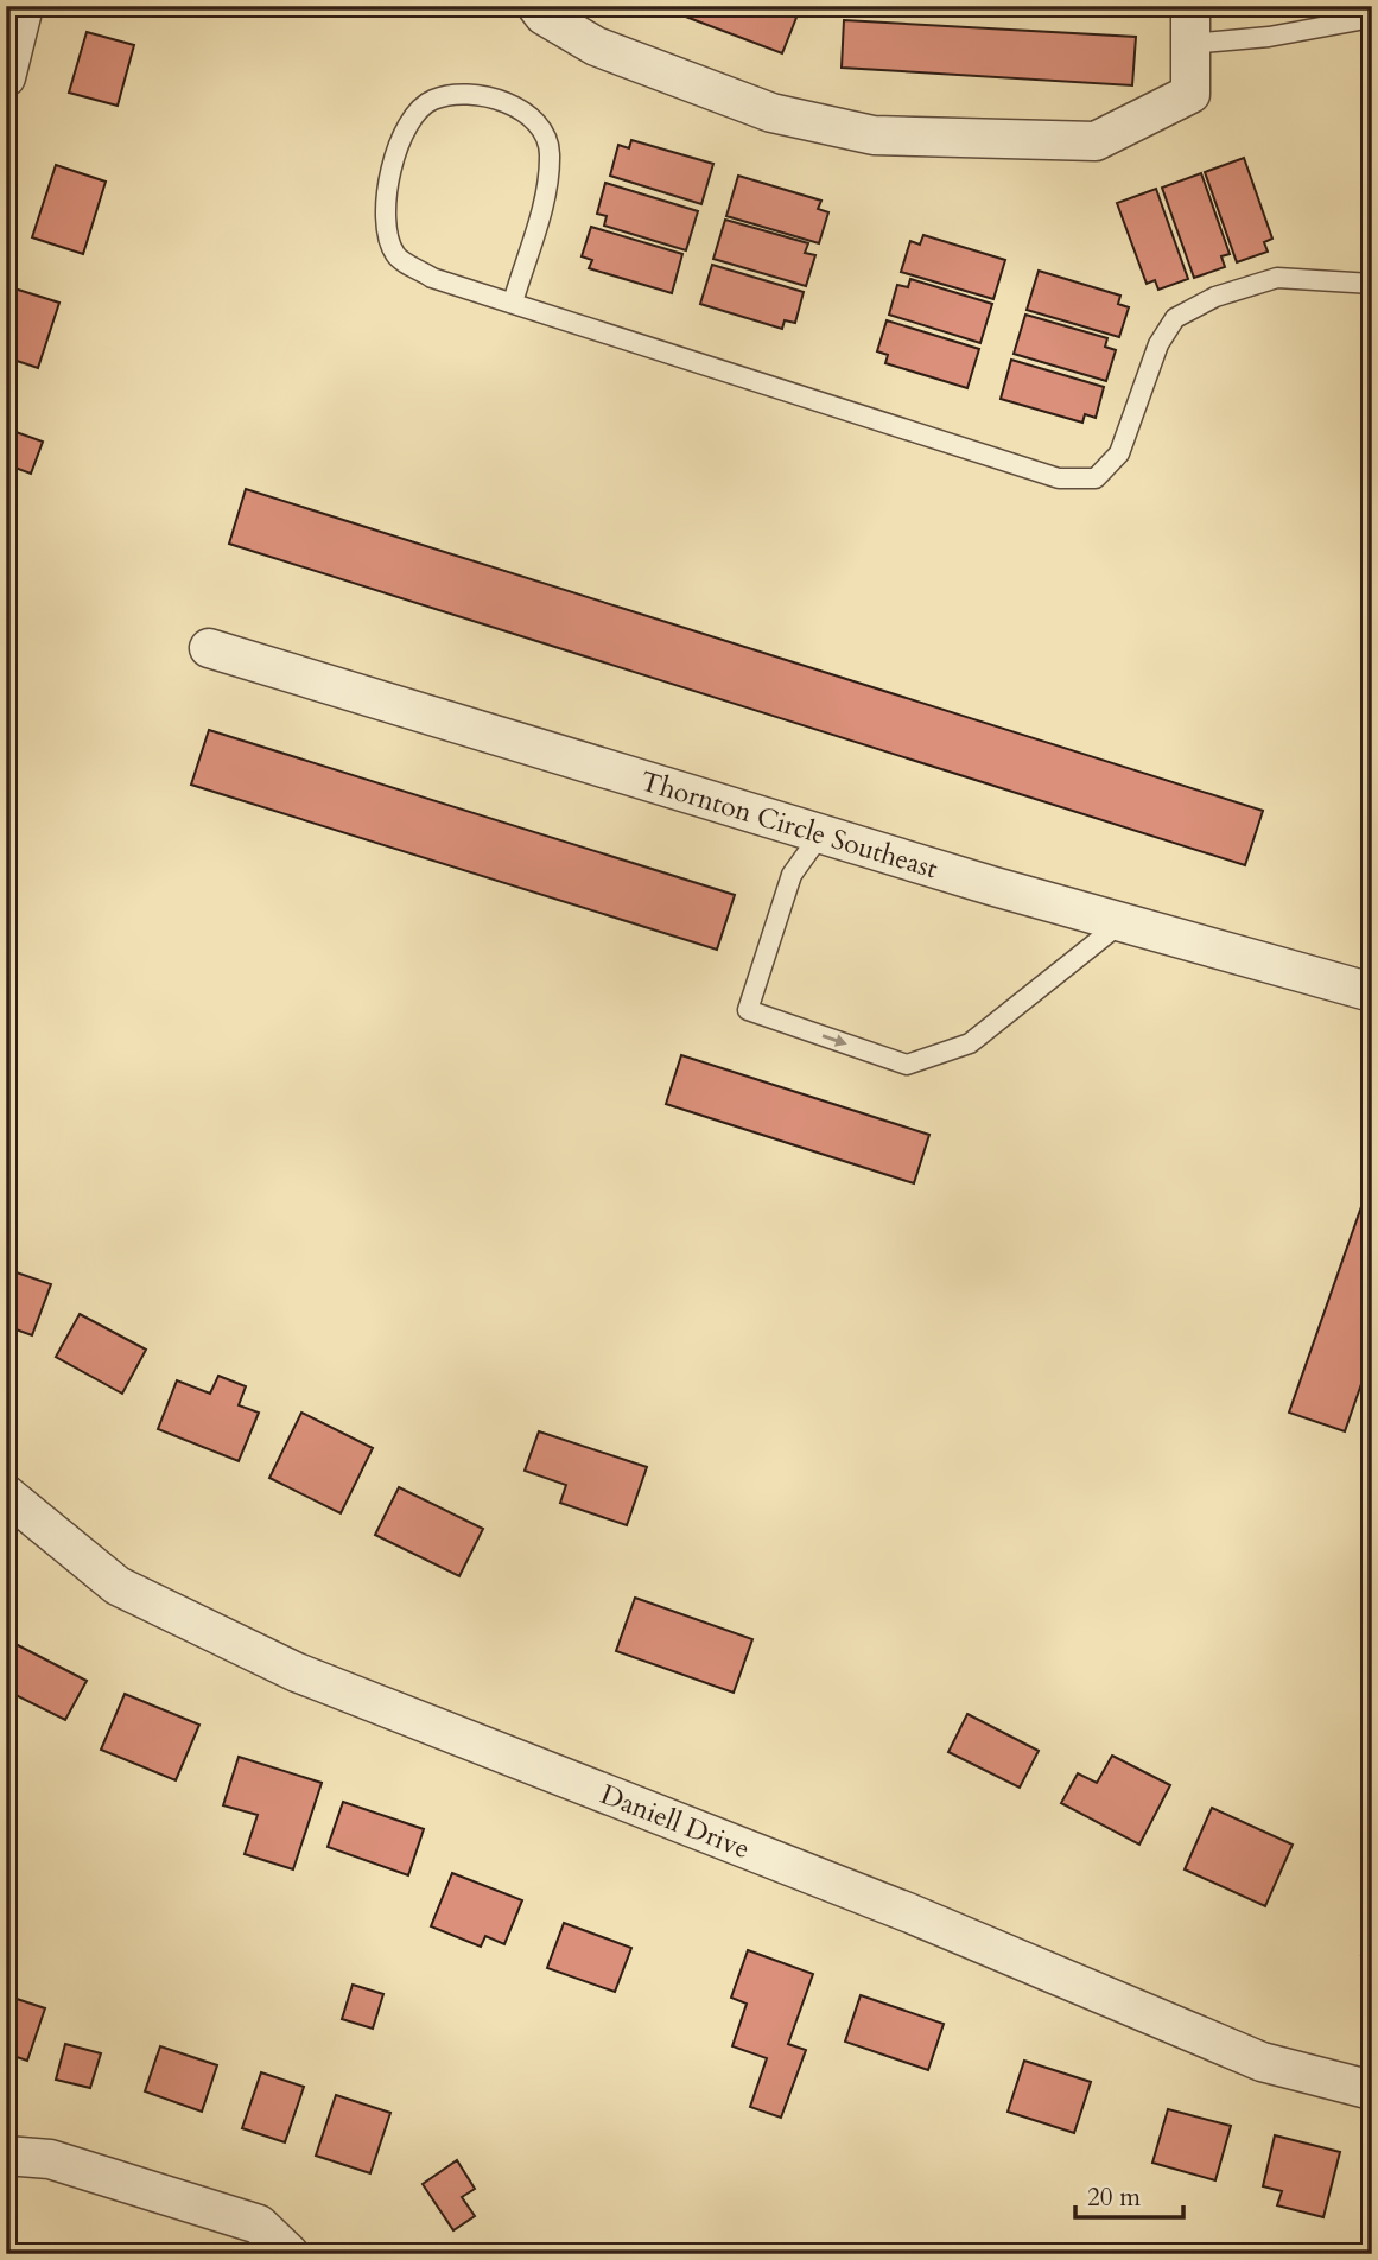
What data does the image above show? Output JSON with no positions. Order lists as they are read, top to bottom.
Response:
{
  "streets": {
    "street": ["Thornton Circle Southeast", "Daniell Drive"]
  },
  "scale_bar": "20 m"
}
